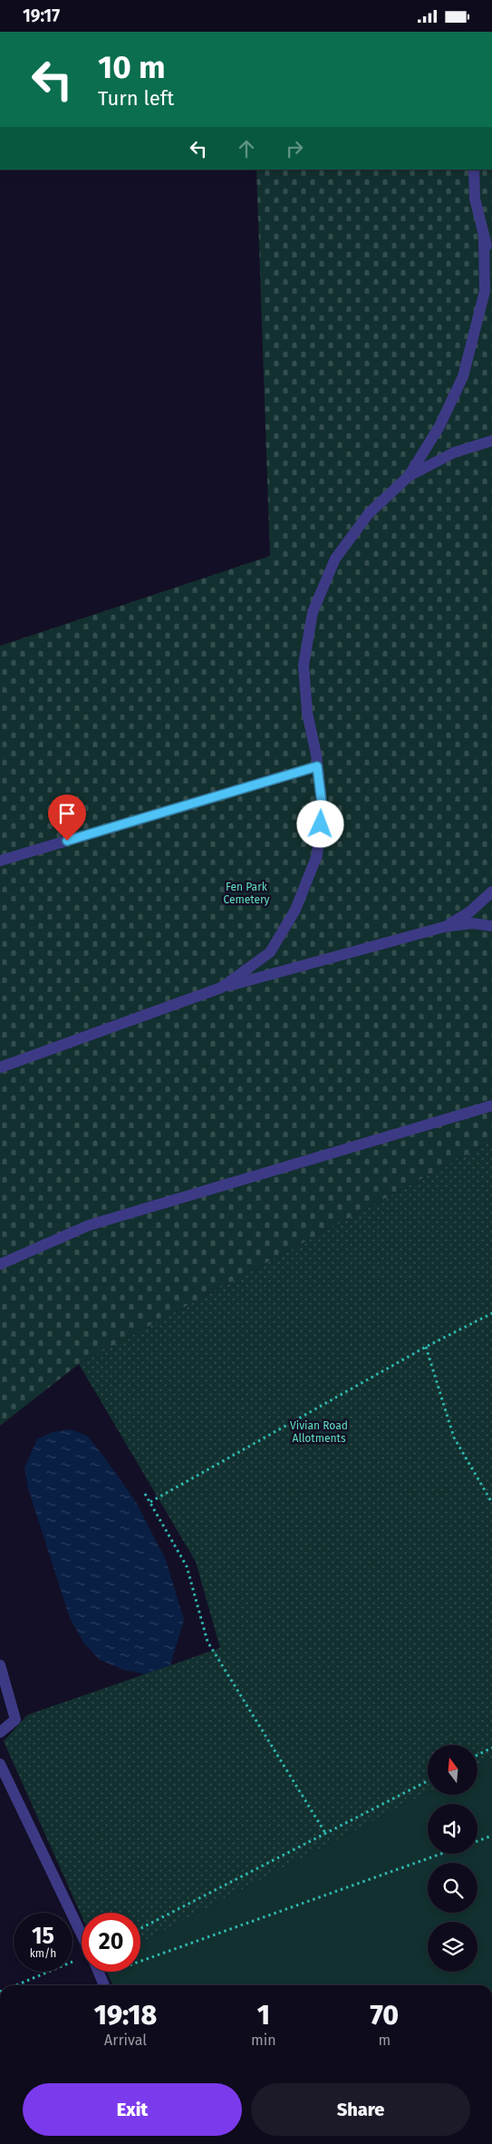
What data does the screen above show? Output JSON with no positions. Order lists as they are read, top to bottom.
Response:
{
  "parks": ["Fen Park Cemetery", "Vivian Road Allotments"],
  "north": "top",
  "page": {
    "status": "19:17",
    "turn": ["10 m", "Turn left"],
    "speed": "15 km/h",
    "limit": "20",
    "eta": [
      "19:18",
      "Arrival",
      "1",
      "min",
      "70",
      "m"
    ],
    "buttons": ["Exit", "Share"]
  }
}
